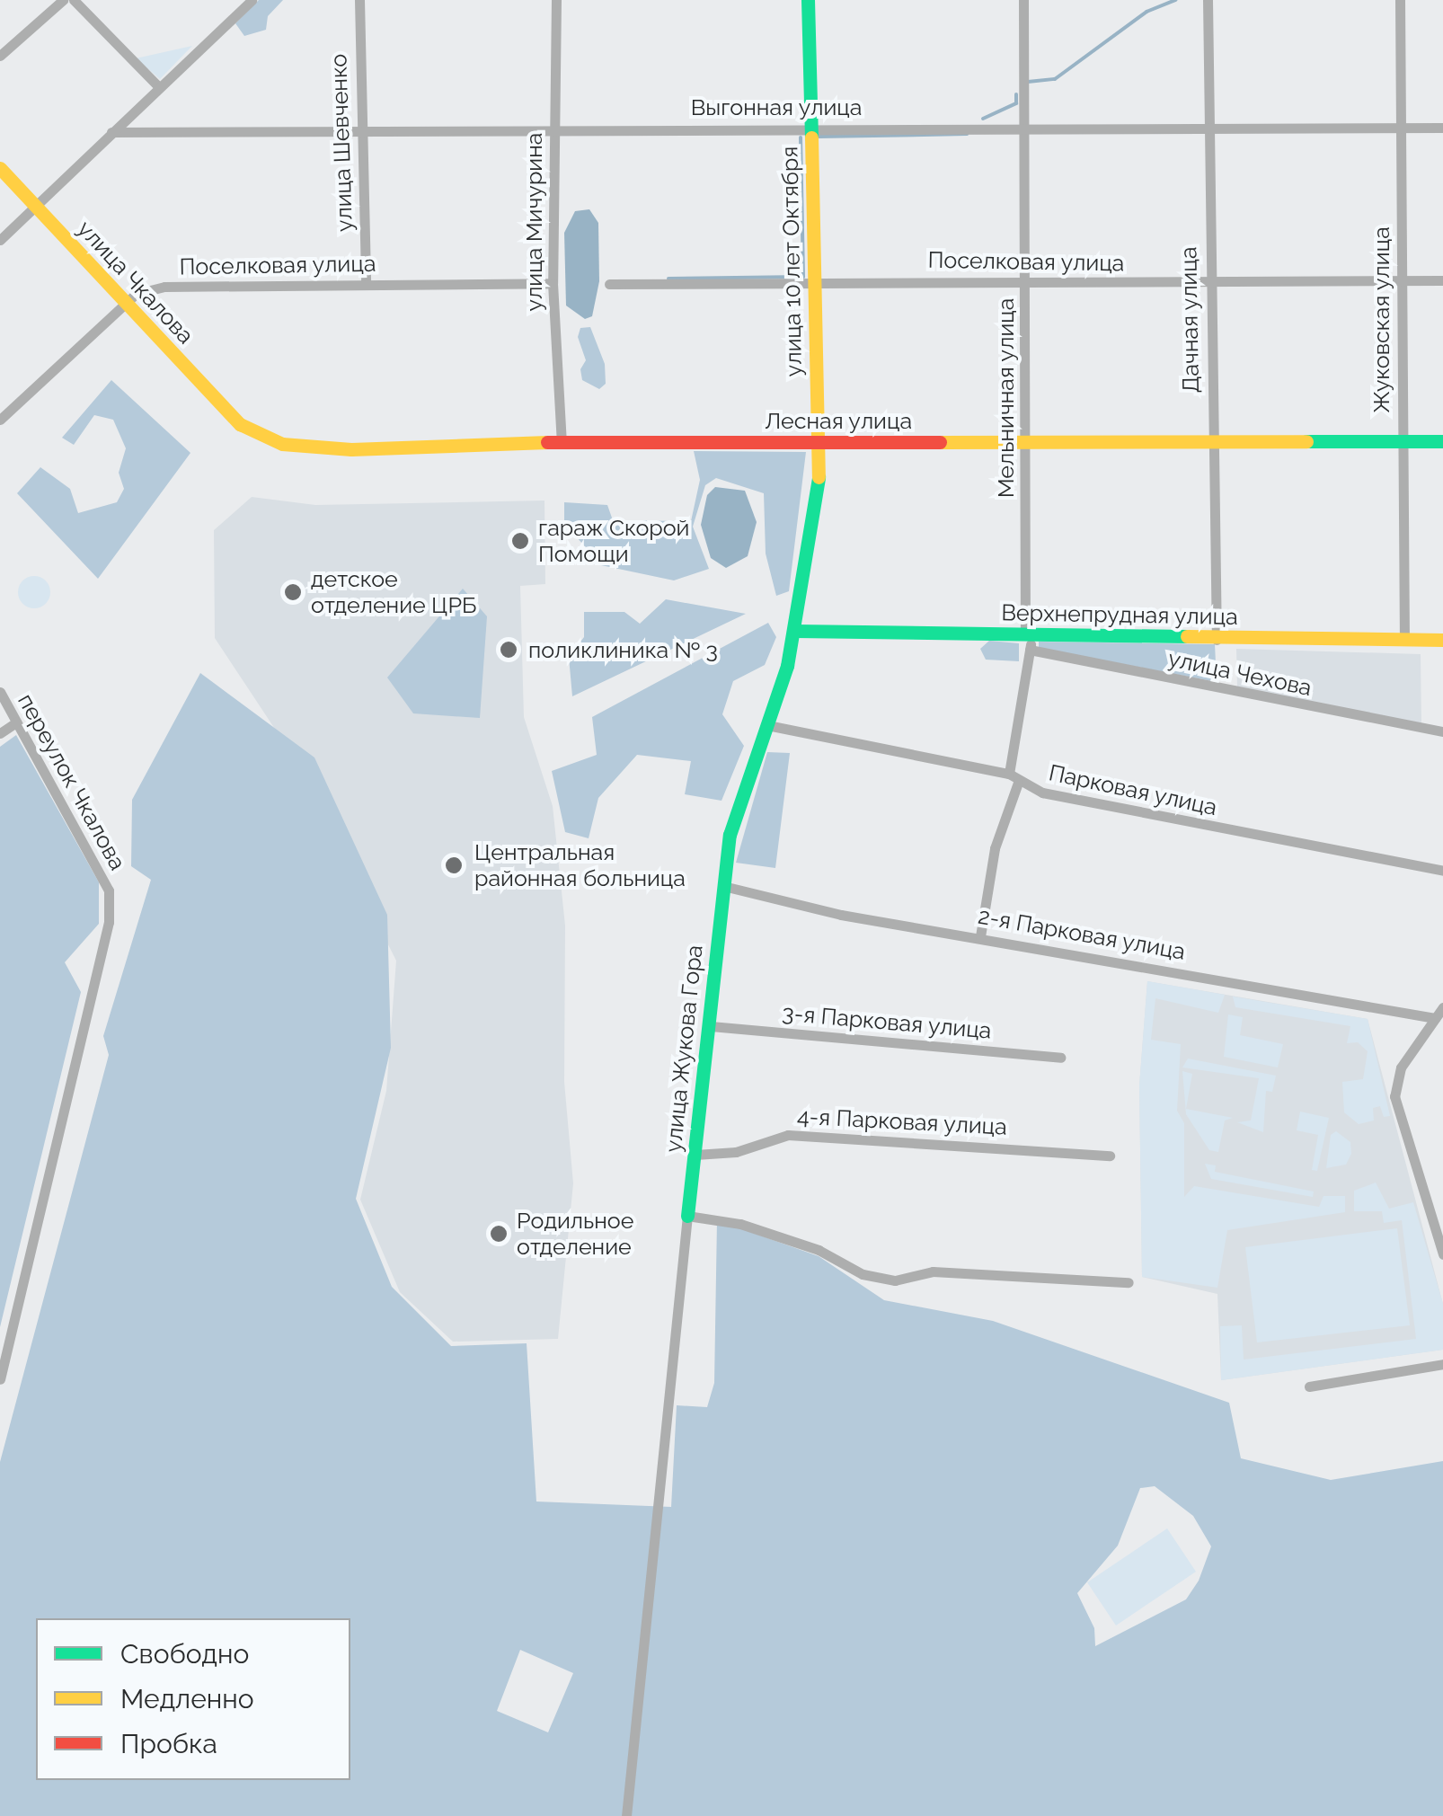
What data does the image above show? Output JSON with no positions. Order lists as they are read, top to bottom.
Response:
{
  "streets": {
    "street": [
      "Выгонная улица",
      "улица Шевченко",
      "улица Мичурина",
      "улица 10 лет Октября",
      "Поселковая улица",
      "улица Чкалова",
      "Дачная улица",
      "Жуковская улица",
      "Мельничная улица",
      "Лесная улица",
      "Верхнепрудная улица",
      "улица Чехова",
      "переулок Чкалова",
      "Парковая улица",
      "2-я Парковая улица",
      "3-я Парковая улица",
      "улица Жукова Гора",
      "4-я Парковая улица"
    ]
  },
  "crossings": [
    ["Выгонная улица", "улица Шевченко"],
    ["Выгонная улица", "улица Мичурина"],
    ["Выгонная улица", "улица 10 лет Октября"],
    ["Выгонная улица", "Дачная улица"],
    ["Выгонная улица", "Жуковская улица"],
    ["Выгонная улица", "Мельничная улица"],
    ["улица Шевченко", "Поселковая улица"],
    ["улица Мичурина", "Поселковая улица"],
    ["улица Мичурина", "Лесная улица"],
    ["улица 10 лет Октября", "Поселковая улица"],
    ["улица 10 лет Октября", "Лесная улица"],
    ["улица 10 лет Октября", "Верхнепрудная улица"],
    ["улица 10 лет Октября", "2-я Парковая улица"],
    ["улица 10 лет Октября", "улица Жукова Гора"],
    ["Поселковая улица", "улица Чкалова"],
    ["Поселковая улица", "Дачная улица"],
    ["Поселковая улица", "Жуковская улица"],
    ["Поселковая улица", "Мельничная улица"],
    ["улица Чкалова", "Лесная улица"],
    ["Дачная улица", "Лесная улица"],
    ["Дачная улица", "Верхнепрудная улица"],
    ["Жуковская улица", "Лесная улица"],
    ["Жуковская улица", "Верхнепрудная улица"],
    ["Мельничная улица", "Лесная улица"],
    ["Мельничная улица", "Верхнепрудная улица"],
    ["Мельничная улица", "улица Чехова"],
    ["Мельничная улица", "Парковая улица"],
    ["Верхнепрудная улица", "улица Чехова"],
    ["2-я Парковая улица", "улица Жукова Гора"],
    ["3-я Парковая улица", "улица Жукова Гора"],
    ["улица Жукова Гора", "4-я Парковая улица"]
  ],
  "places": [
    "гараж Скорой Помощи",
    "детское отделение ЦРБ",
    "поликлиника № 3",
    "Центральная районная больница",
    "Родильное отделение"
  ],
  "legend": ["Свободно", "Медленно", "Пробка"]
}
